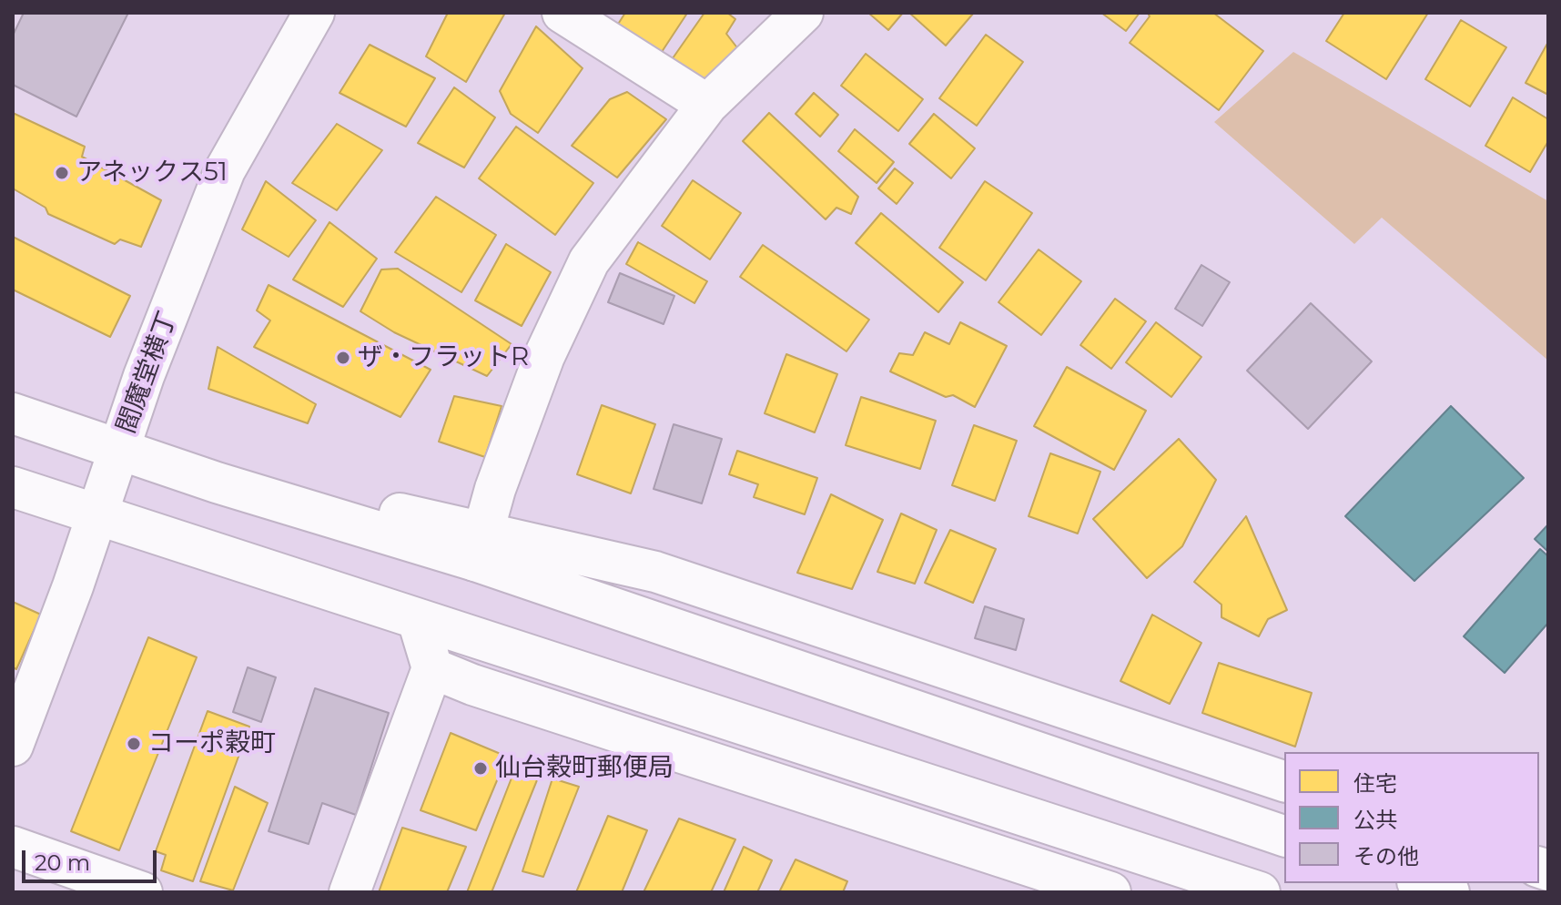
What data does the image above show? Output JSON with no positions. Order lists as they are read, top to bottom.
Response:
{
  "streets": {
    "street": ["閻魔堂横丁"]
  },
  "places": [
    "アネックス51",
    "ザ・フラットR",
    "コーポ穀町",
    "仙台穀町郵便局"
  ],
  "legend": ["住宅", "公共", "その他"],
  "scale_bar": "20 m"
}
